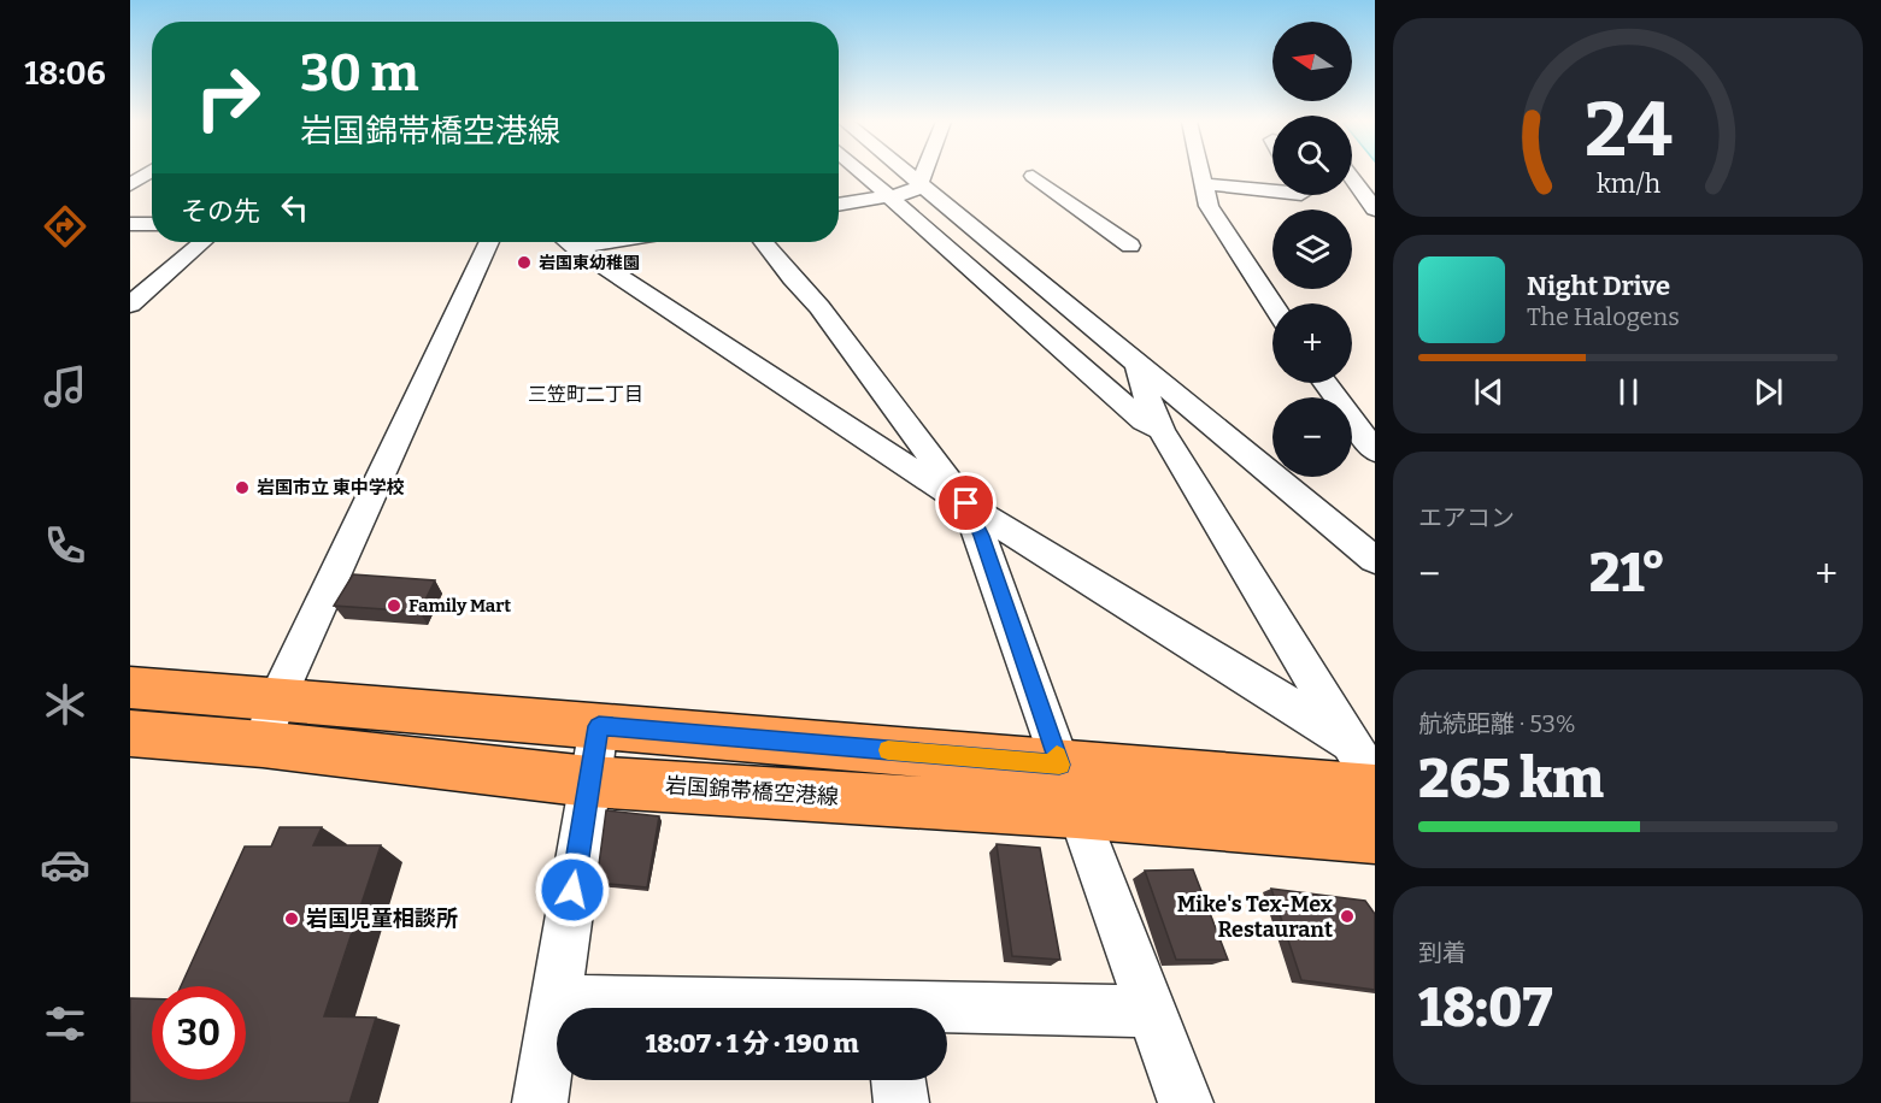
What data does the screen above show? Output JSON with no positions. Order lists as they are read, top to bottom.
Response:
{
  "streets": {
    "main road": ["岩国錦帯橋空港線"]
  },
  "districts": ["三笠町二丁目"],
  "places": [
    "岩国東幼稚園",
    "岩国市立 東中学校",
    "Family Mart",
    "Mike's Tex-Mex Restaurant",
    "岩国児童相談所"
  ],
  "north": "left",
  "page": {
    "tabs": "18:06",
    "map_buttons": ["+", "−"],
    "turn": ["30 m", "岩国錦帯橋空港線"],
    "then": "その先",
    "song": ["Night Drive", "The Halogens"],
    "tile": [
      "エアコン",
      ["航続距離 · 53%", "265 km"],
      ["到着", "18:07"]
    ],
    "heat": ["−", "21°", "+"],
    "limit": "30",
    "trip": "18:07 · 1 分 · 190 m",
    "gauge": ["24", "km/h"]
  }
}
